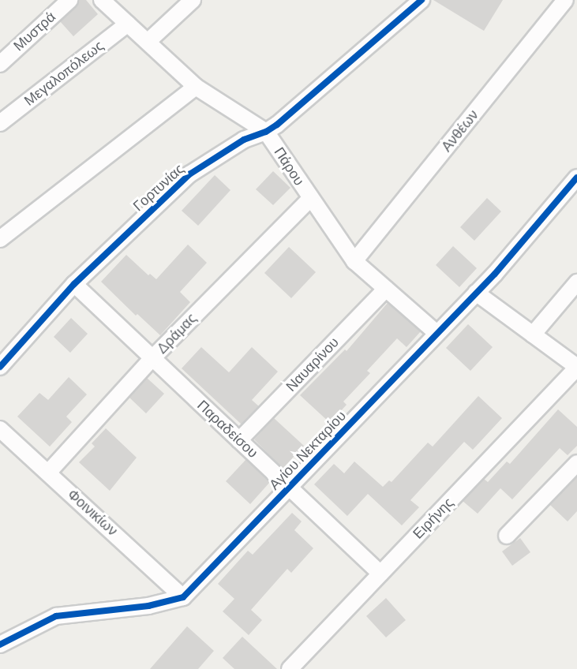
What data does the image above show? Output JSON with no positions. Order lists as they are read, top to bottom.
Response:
{
  "streets": {
    "street": [
      "Μυστρά",
      "Μεγαλοπόλεως",
      "Ανθέων",
      "Πάρου",
      "Γορτυνίας",
      "Δράμας",
      "Ναυαρίνου",
      "Παραδείσου",
      "Αγίου Νεκταρίου",
      "Φοινικίων",
      "Ειρήνης"
    ]
  },
  "crossings": [
    ["Μεγαλοπόλεως", "Πάρου"],
    ["Ανθέων", "Πάρου"],
    ["Πάρου", "Γορτυνίας"],
    ["Πάρου", "Δράμας"],
    ["Πάρου", "Ναυαρίνου"],
    ["Πάρου", "Αγίου Νεκταρίου"],
    ["Γορτυνίας", "Παραδείσου"],
    ["Δράμας", "Παραδείσου"],
    ["Δράμας", "Φοινικίων"],
    ["Ναυαρίνου", "Παραδείσου"],
    ["Παραδείσου", "Αγίου Νεκταρίου"],
    ["Παραδείσου", "Ειρήνης"],
    ["Αγίου Νεκταρίου", "Φοινικίων"]
  ]
}
